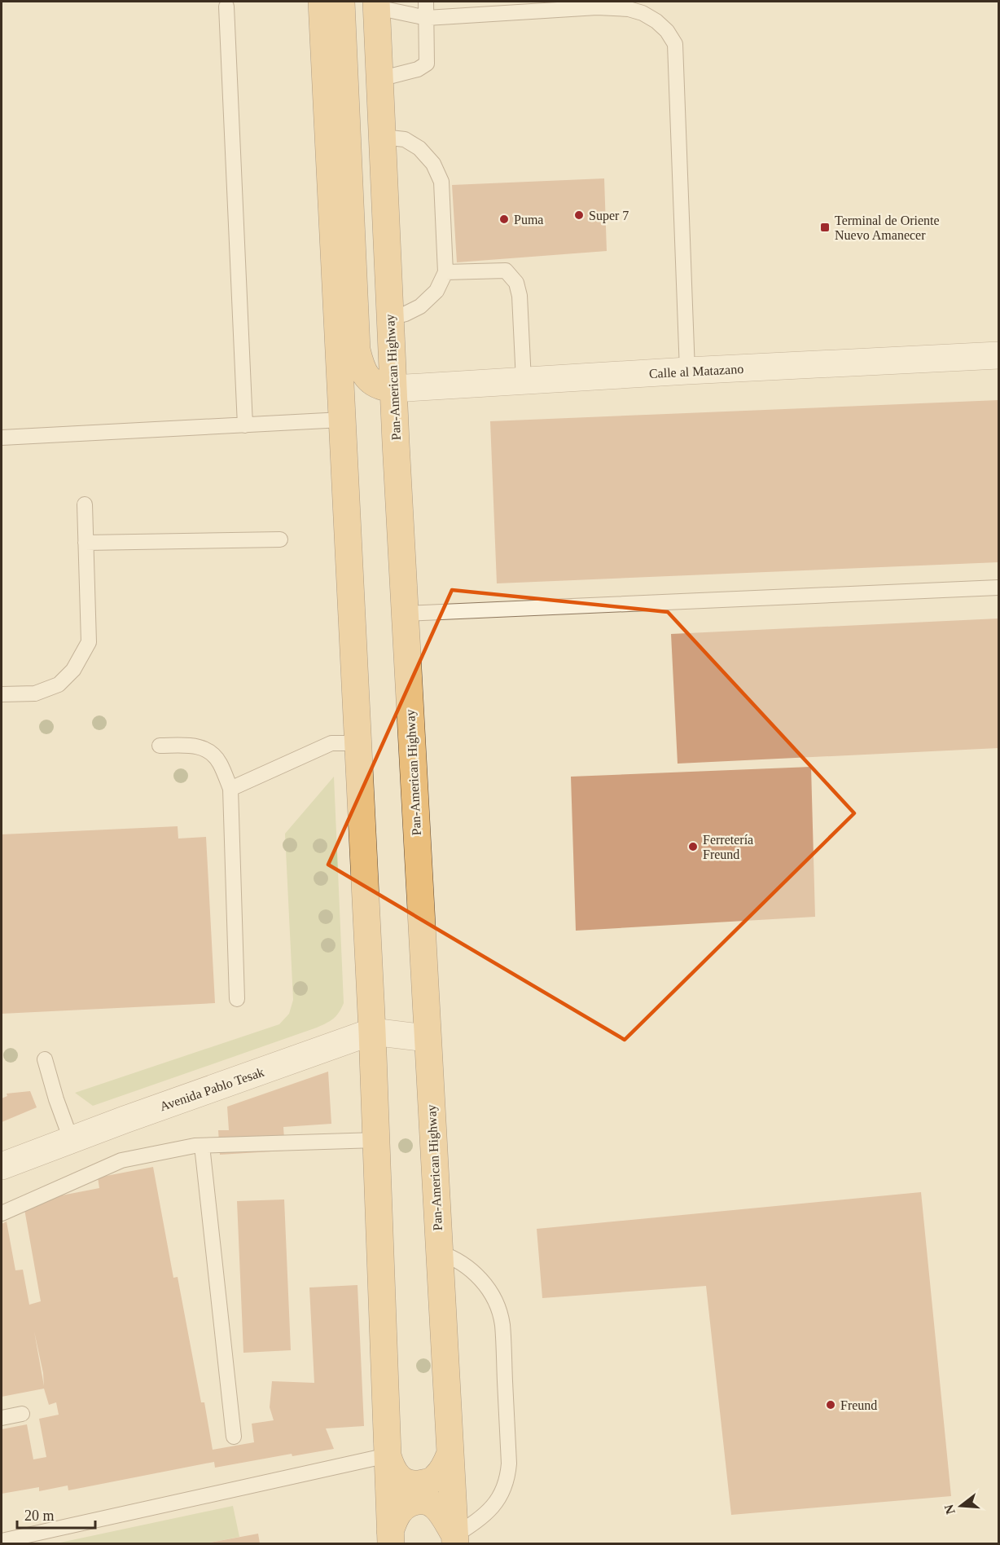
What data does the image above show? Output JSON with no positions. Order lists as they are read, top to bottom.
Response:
{
  "streets": {
    "highway": ["Pan-American Highway"],
    "street": ["Calle al Matazano", "Avenida Pablo Tesak"]
  },
  "crossings": [
    ["Calle al Matazano", "Pan-American Highway"],
    ["Pan-American Highway", "Avenida Pablo Tesak"]
  ],
  "places": {
    "other": [
      "Super 7",
      "Puma",
      "Ferretería Freund",
      "Freund"
    ],
    "transit": ["Terminal de Oriente Nuevo Amanecer"]
  },
  "scale_bar": "20 m",
  "north": "left"
}
